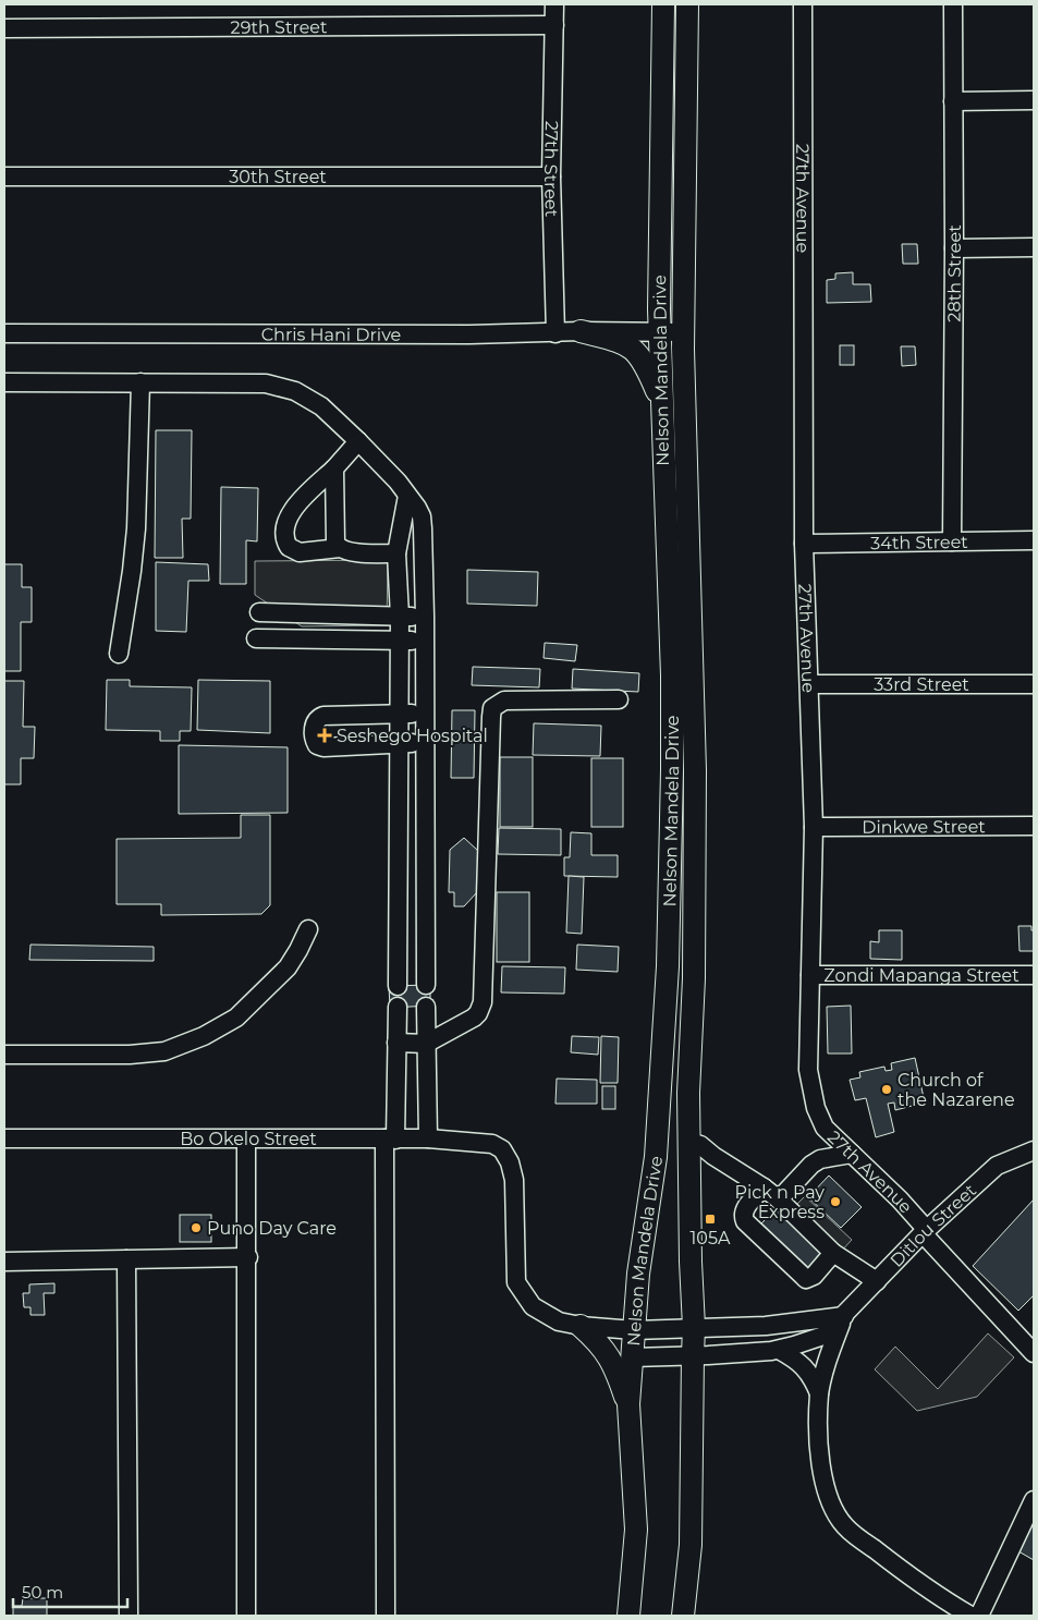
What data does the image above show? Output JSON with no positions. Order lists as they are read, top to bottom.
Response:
{
  "streets": {
    "main road": ["Nelson Mandela Drive"],
    "street": [
      "29th Street",
      "27th Street",
      "30th Street",
      "27th Avenue",
      "28th Street",
      "Chris Hani Drive",
      "34th Street",
      "33rd Street",
      "Dinkwe Street",
      "Zondi Mapanga Street",
      "Bo Okelo Street",
      "Ditlou Street"
    ]
  },
  "crossings": [
    ["29th Street", "27th Street"],
    ["27th Street", "30th Street"],
    ["27th Street", "Chris Hani Drive"],
    ["27th Avenue", "34th Street"],
    ["27th Avenue", "33rd Street"],
    ["27th Avenue", "Dinkwe Street"],
    ["27th Avenue", "Zondi Mapanga Street"],
    ["27th Avenue", "Ditlou Street"],
    ["28th Street", "34th Street"],
    ["Chris Hani Drive", "Nelson Mandela Drive"],
    ["Nelson Mandela Drive", "Ditlou Street"]
  ],
  "places": {
    "health": ["Seshego Hospital"],
    "other": ["Church of the Nazarene", "Pick n Pay Express", "Puno Day Care"],
    "transit": ["105A"]
  },
  "scale_bar": "50 m"
}
